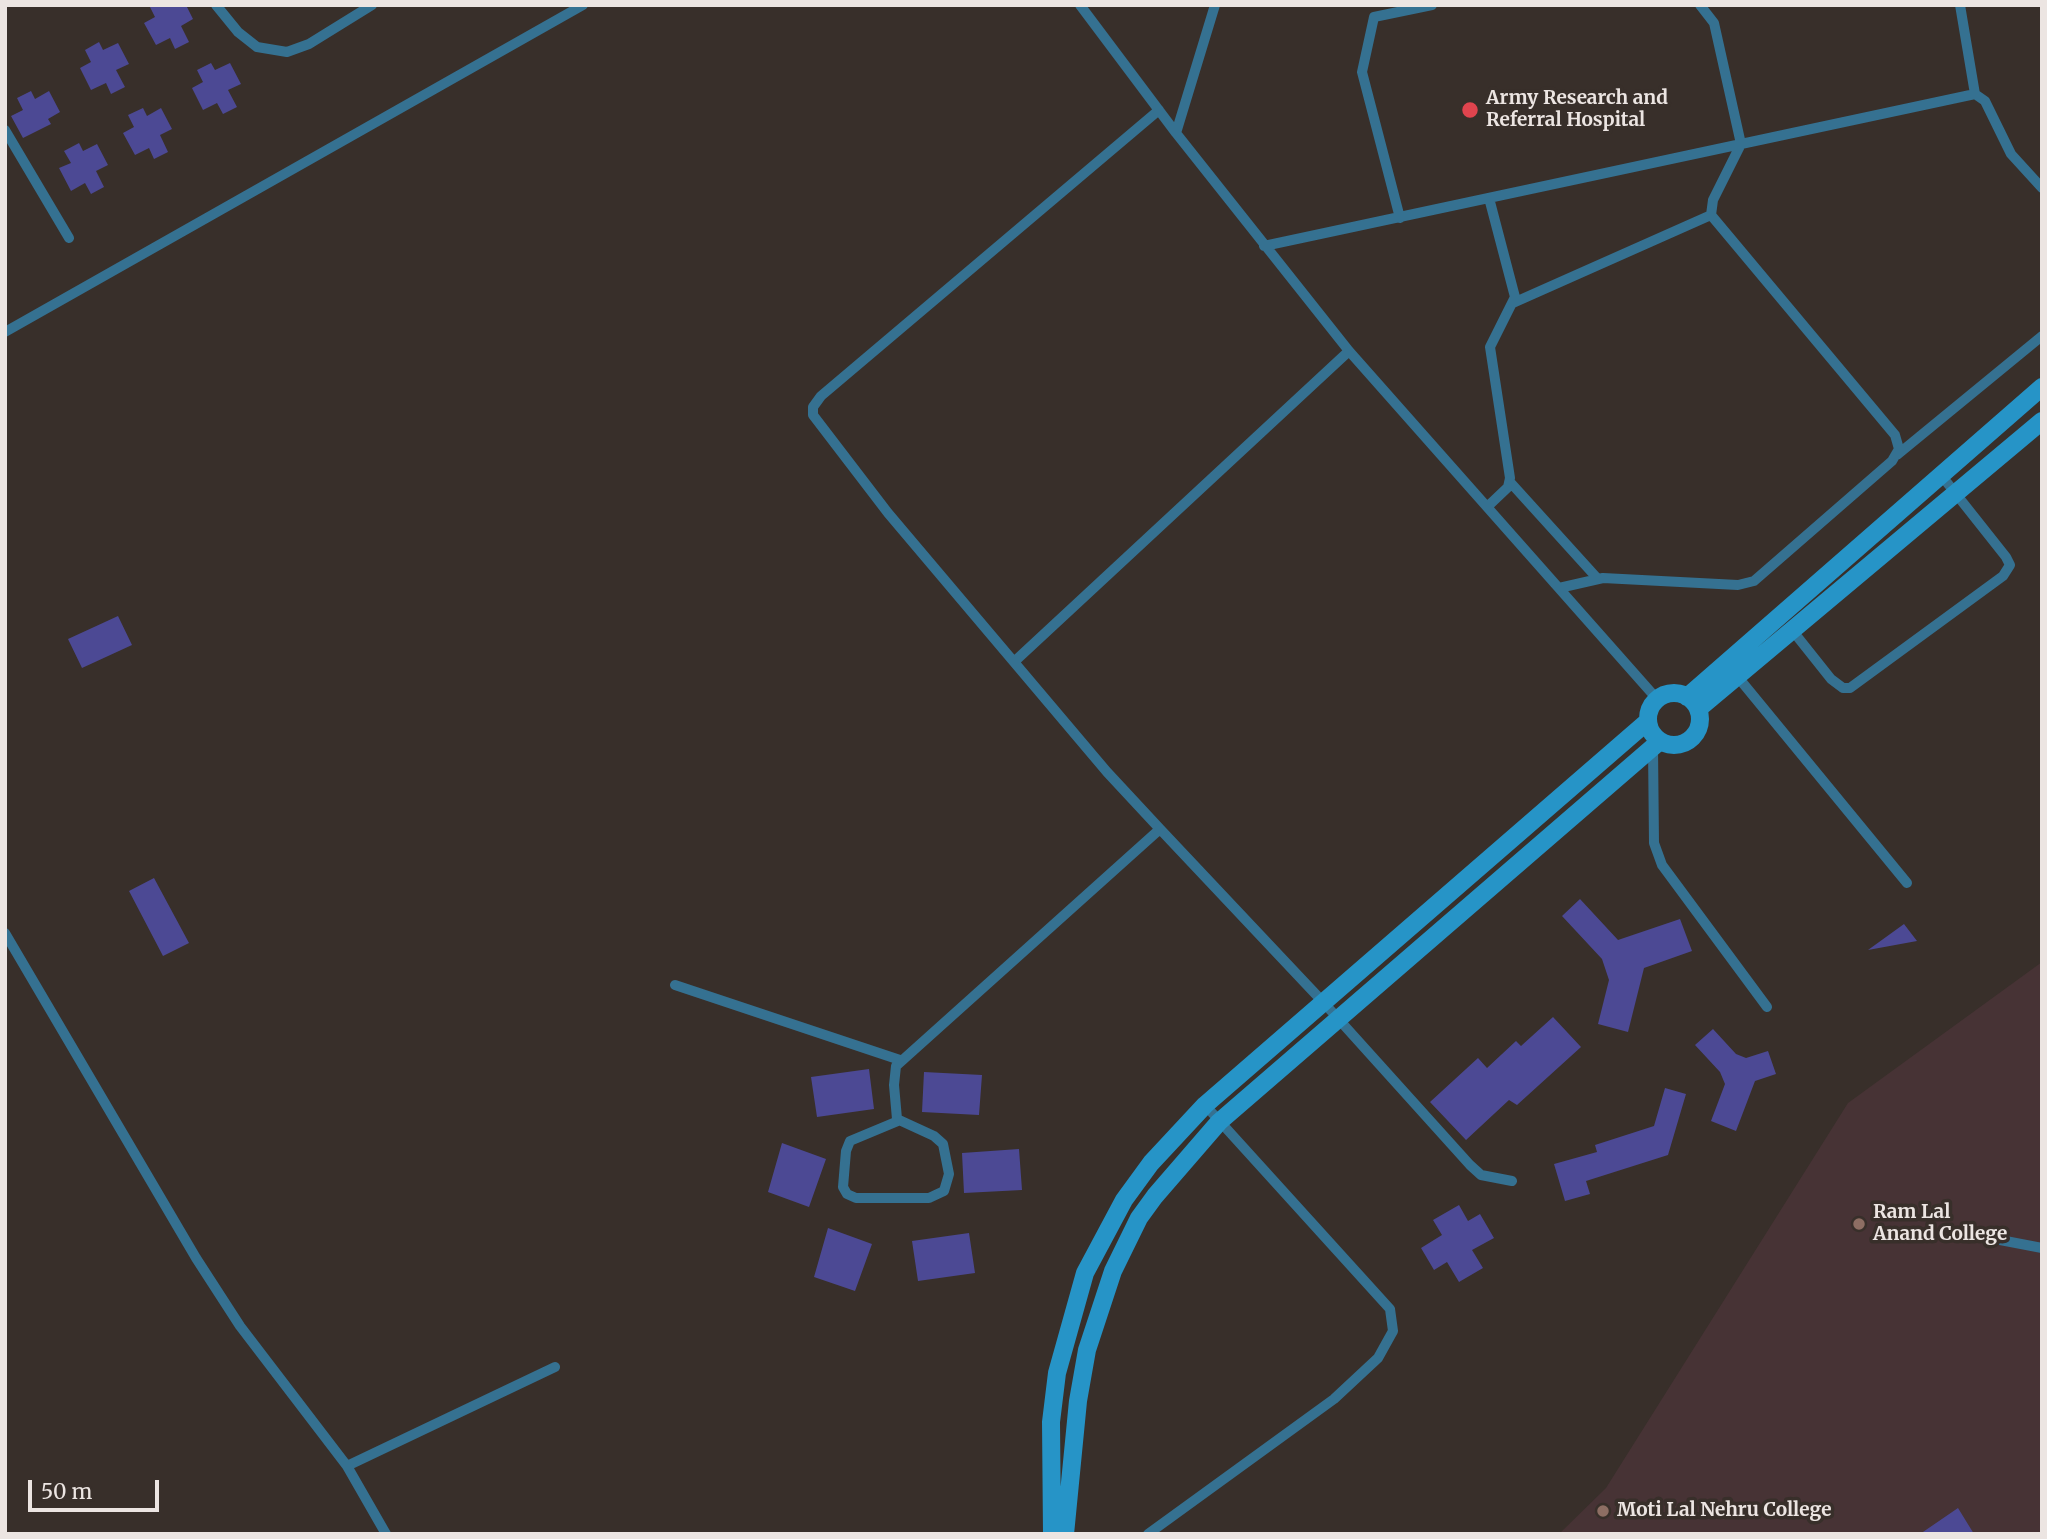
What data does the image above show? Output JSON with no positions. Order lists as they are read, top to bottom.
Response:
{
  "places": ["Army Research and Referral Hospital", "Ram Lal Anand College", "Moti Lal Nehru College"],
  "scale_bar": "50 m"
}
